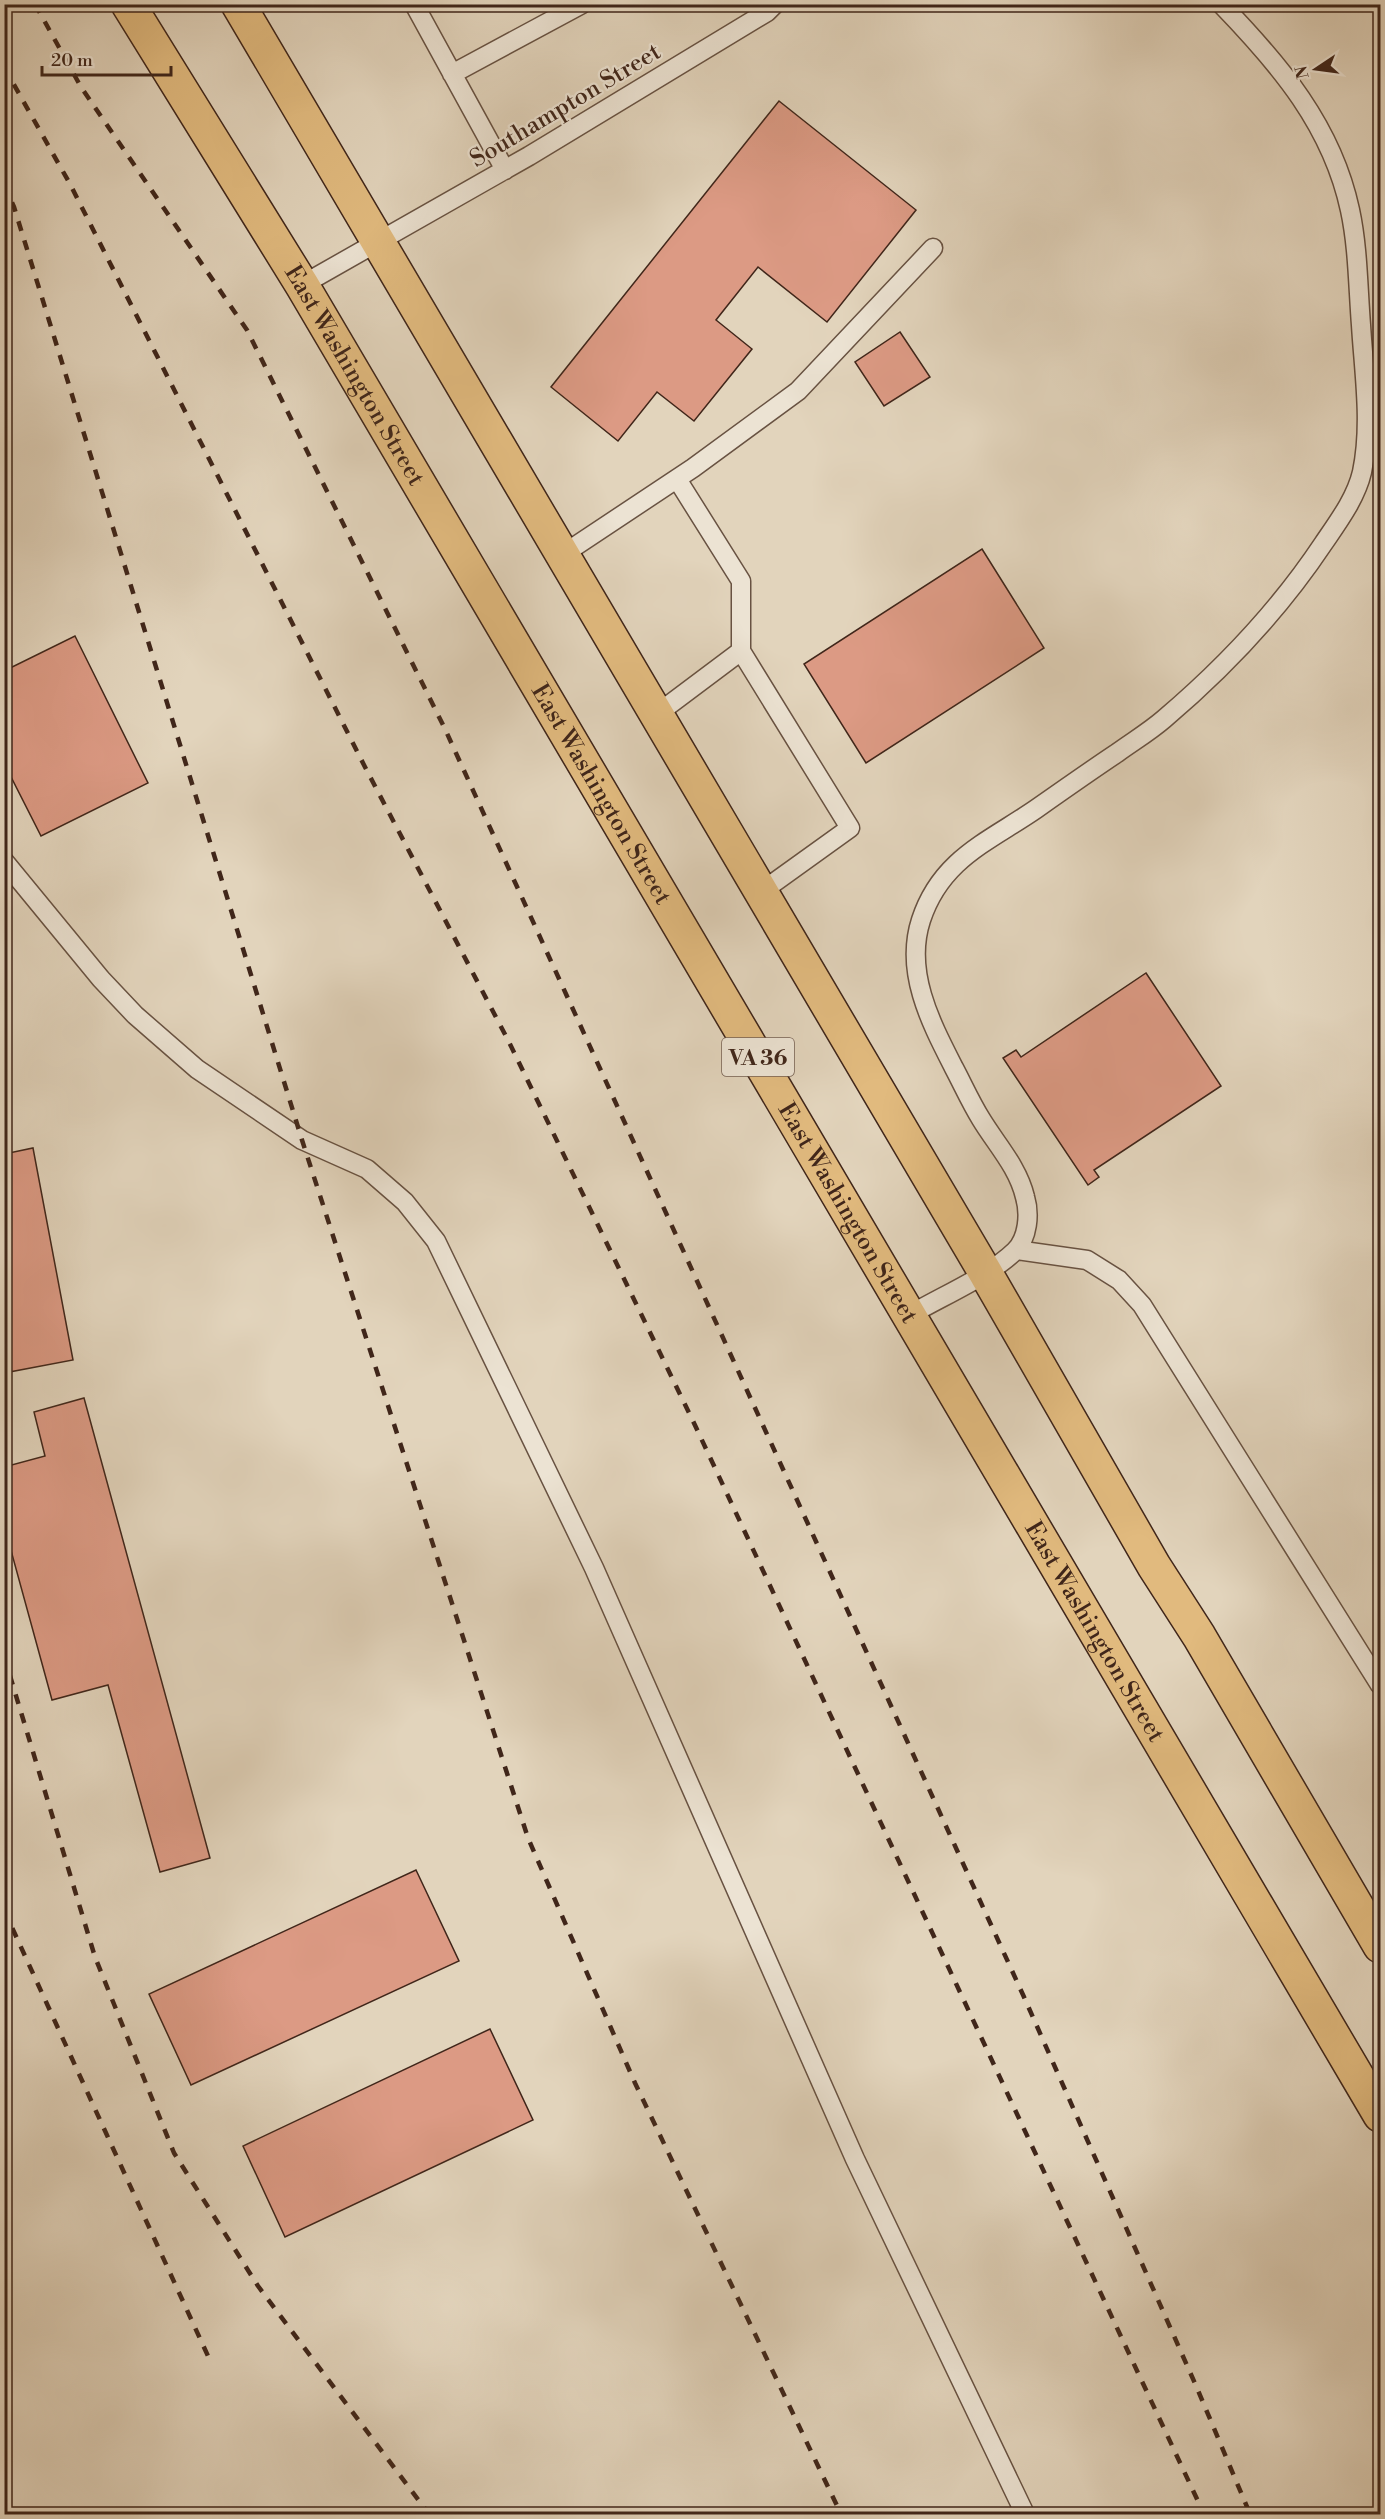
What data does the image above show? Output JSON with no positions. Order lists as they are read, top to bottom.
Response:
{
  "streets": {
    "highway": ["East Washington Street", "VA 36"],
    "lane": ["Southampton Street"]
  },
  "crossings": [
    ["Southampton Street", "East Washington Street"]
  ],
  "scale_bar": "20 m",
  "north": "left"
}
